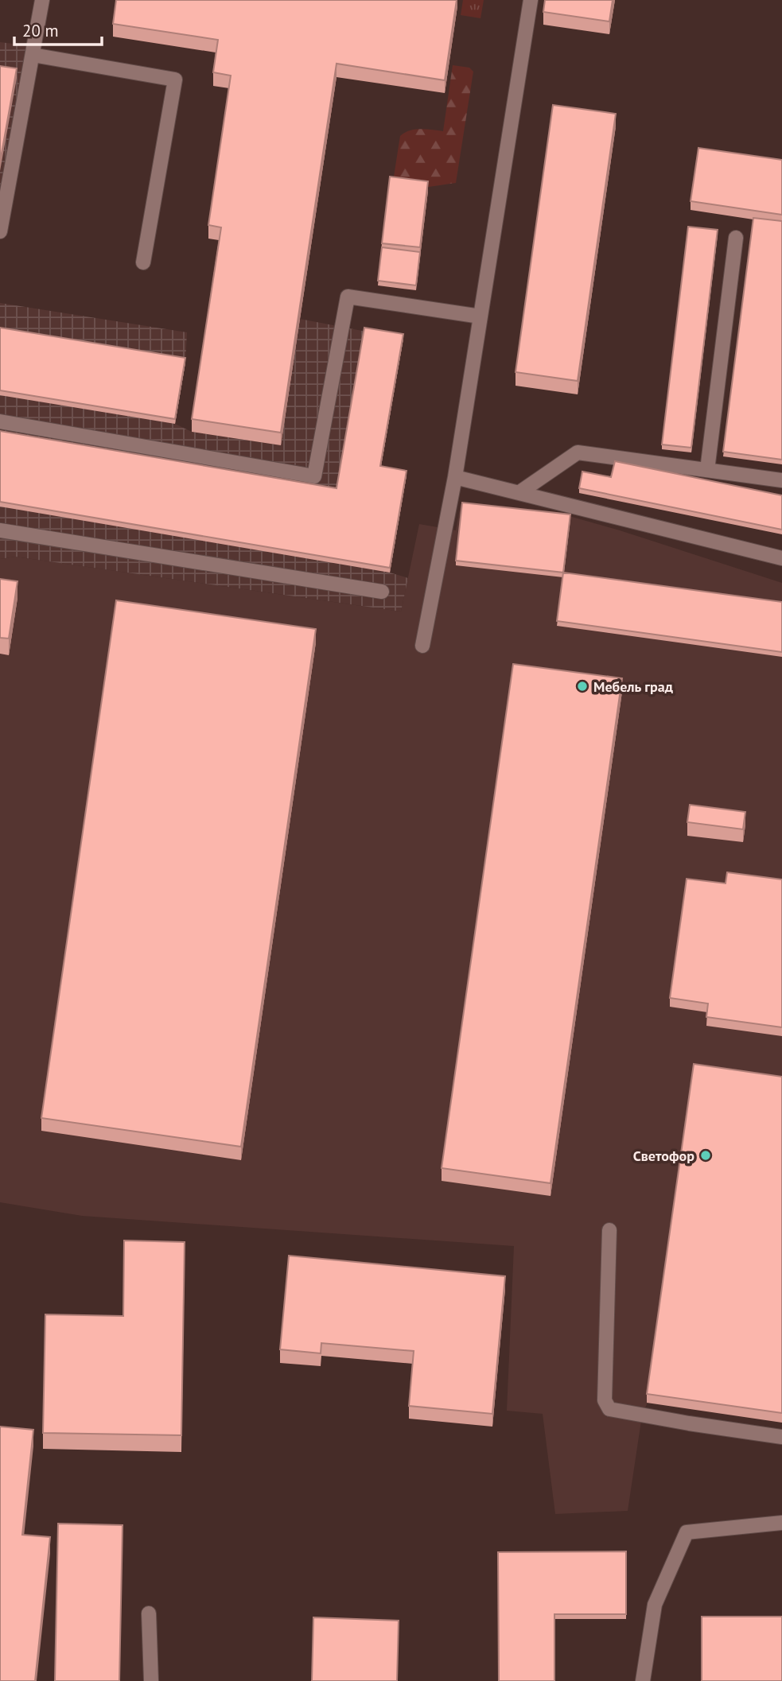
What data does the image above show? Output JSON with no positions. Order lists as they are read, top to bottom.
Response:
{
  "places": ["Мебель град", "Светофор"],
  "scale_bar": "20 m"
}
